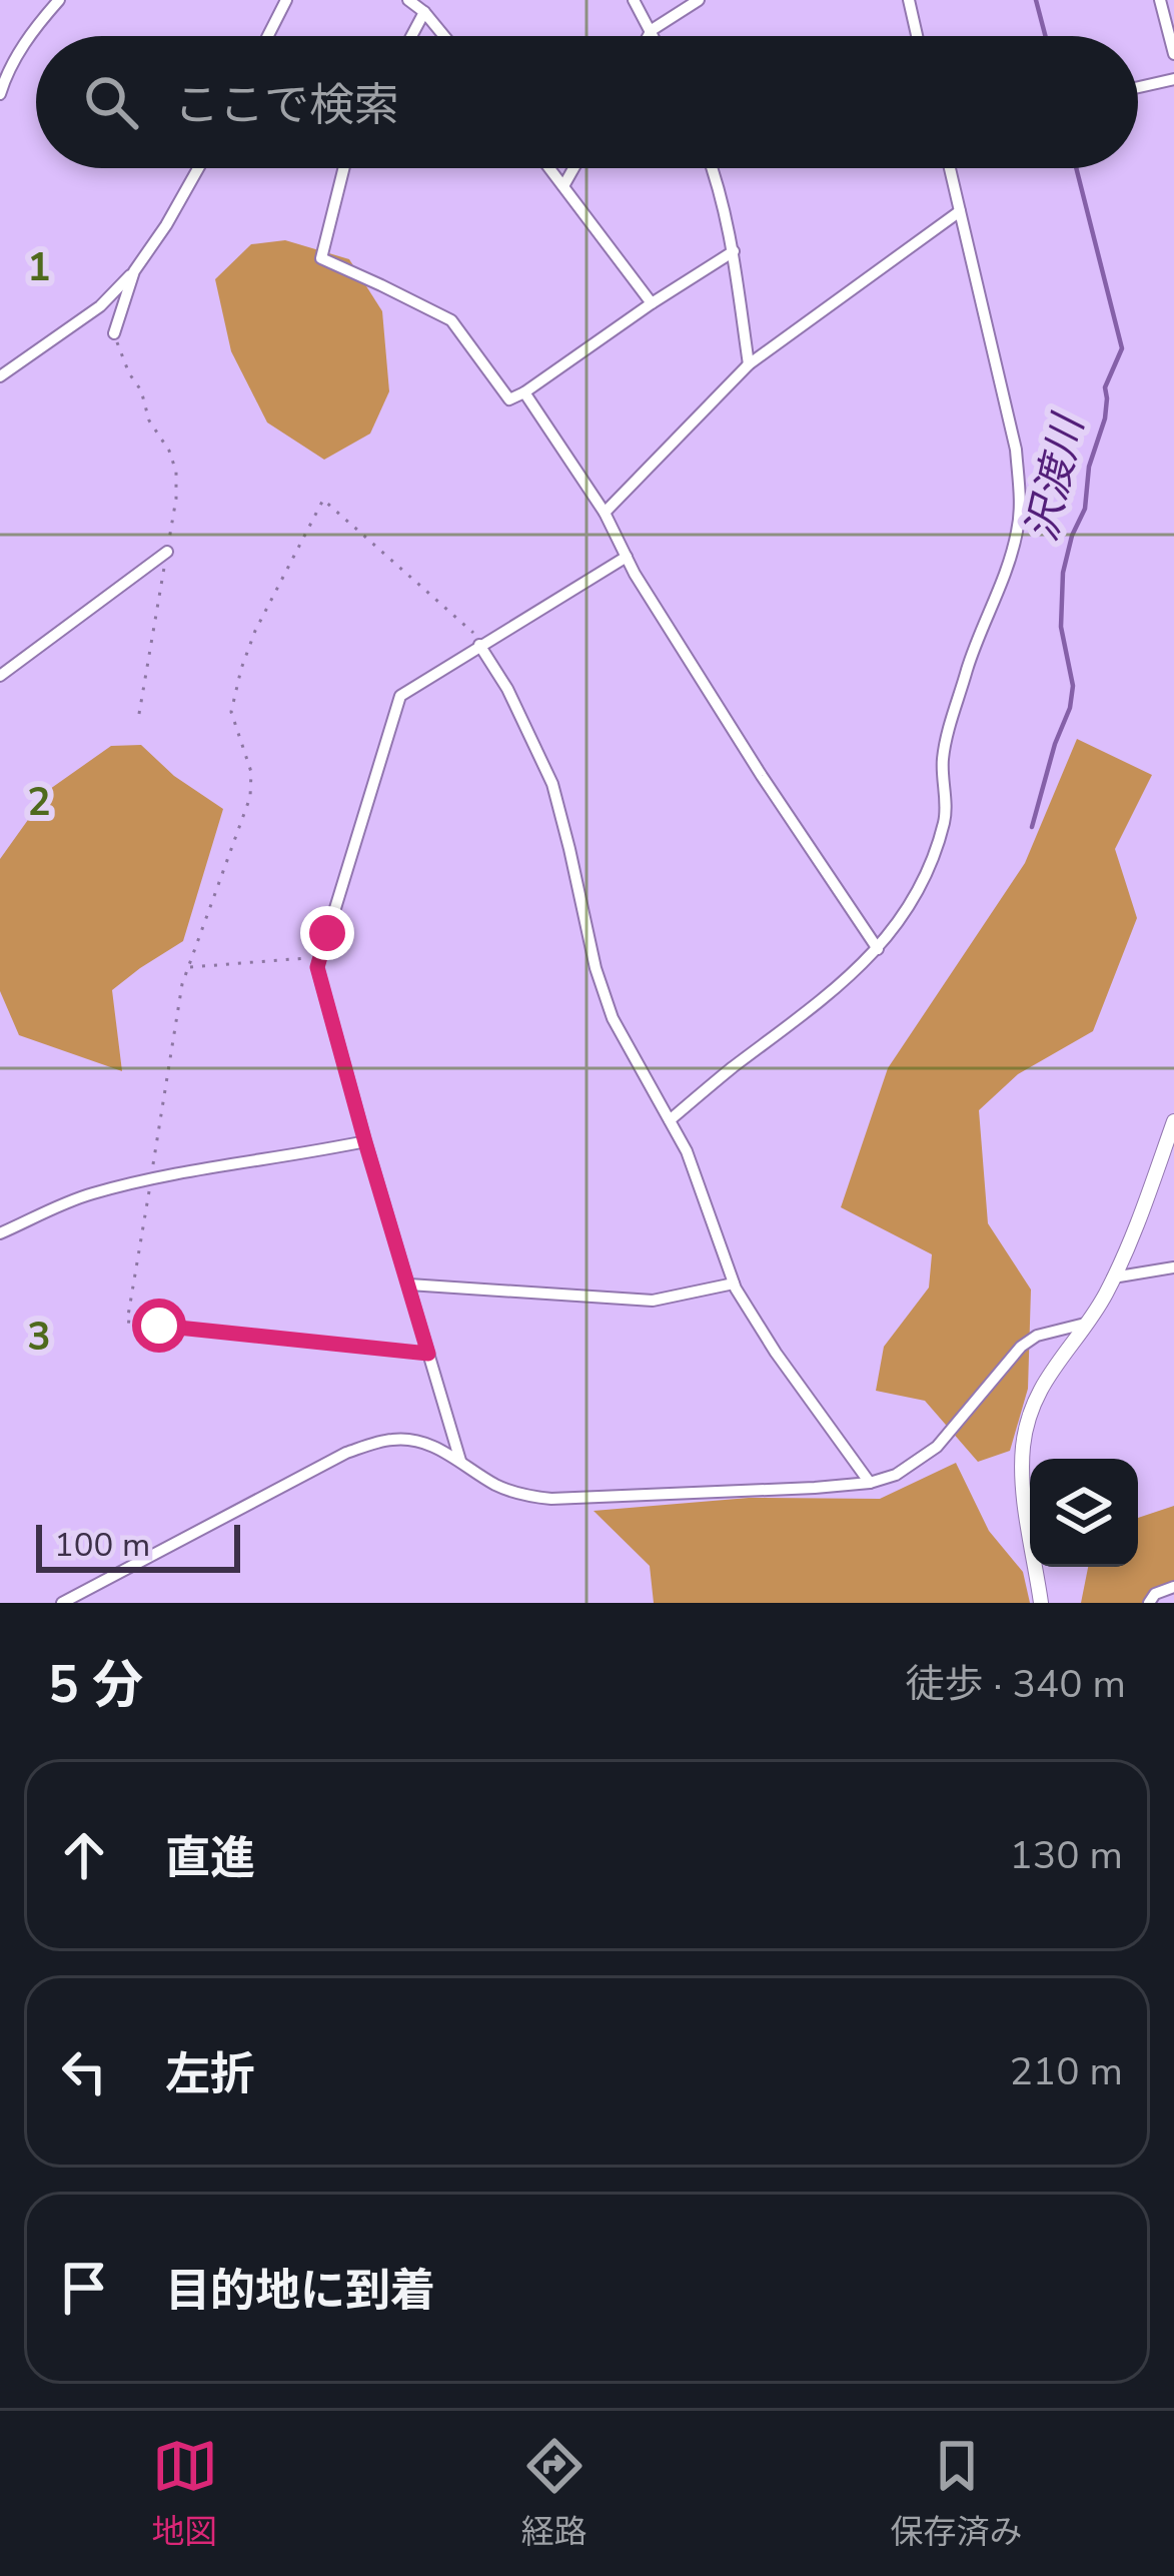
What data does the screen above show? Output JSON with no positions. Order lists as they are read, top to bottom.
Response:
{
  "water": ["沢渡川"],
  "scale_bar": "100 m",
  "page": {
    "search": "ここで検索",
    "scale": "100 m",
    "heading": ["5 分", "徒歩 · 340 m"],
    "list": [
      ["直進", "130 m"],
      ["左折", "210 m"],
      "目的地に到着"
    ],
    "nav": ["地図", "経路", "保存済み"]
  },
  "grid": {
    "rows": ["1", "2", "3"]
  }
}
